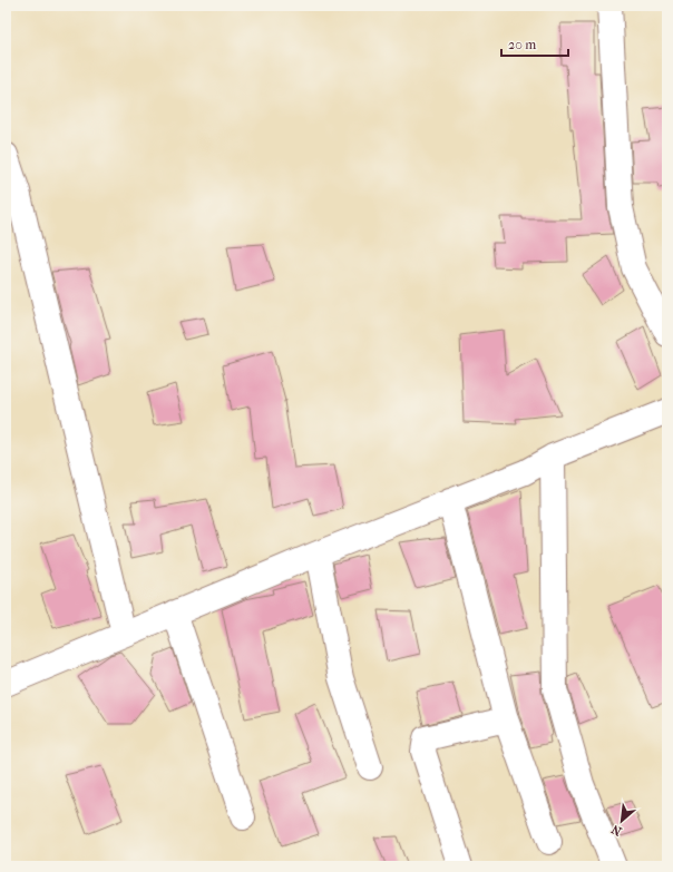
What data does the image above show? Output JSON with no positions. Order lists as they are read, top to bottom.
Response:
{
  "scale_bar": "20 m",
  "north": "bottom left"
}
